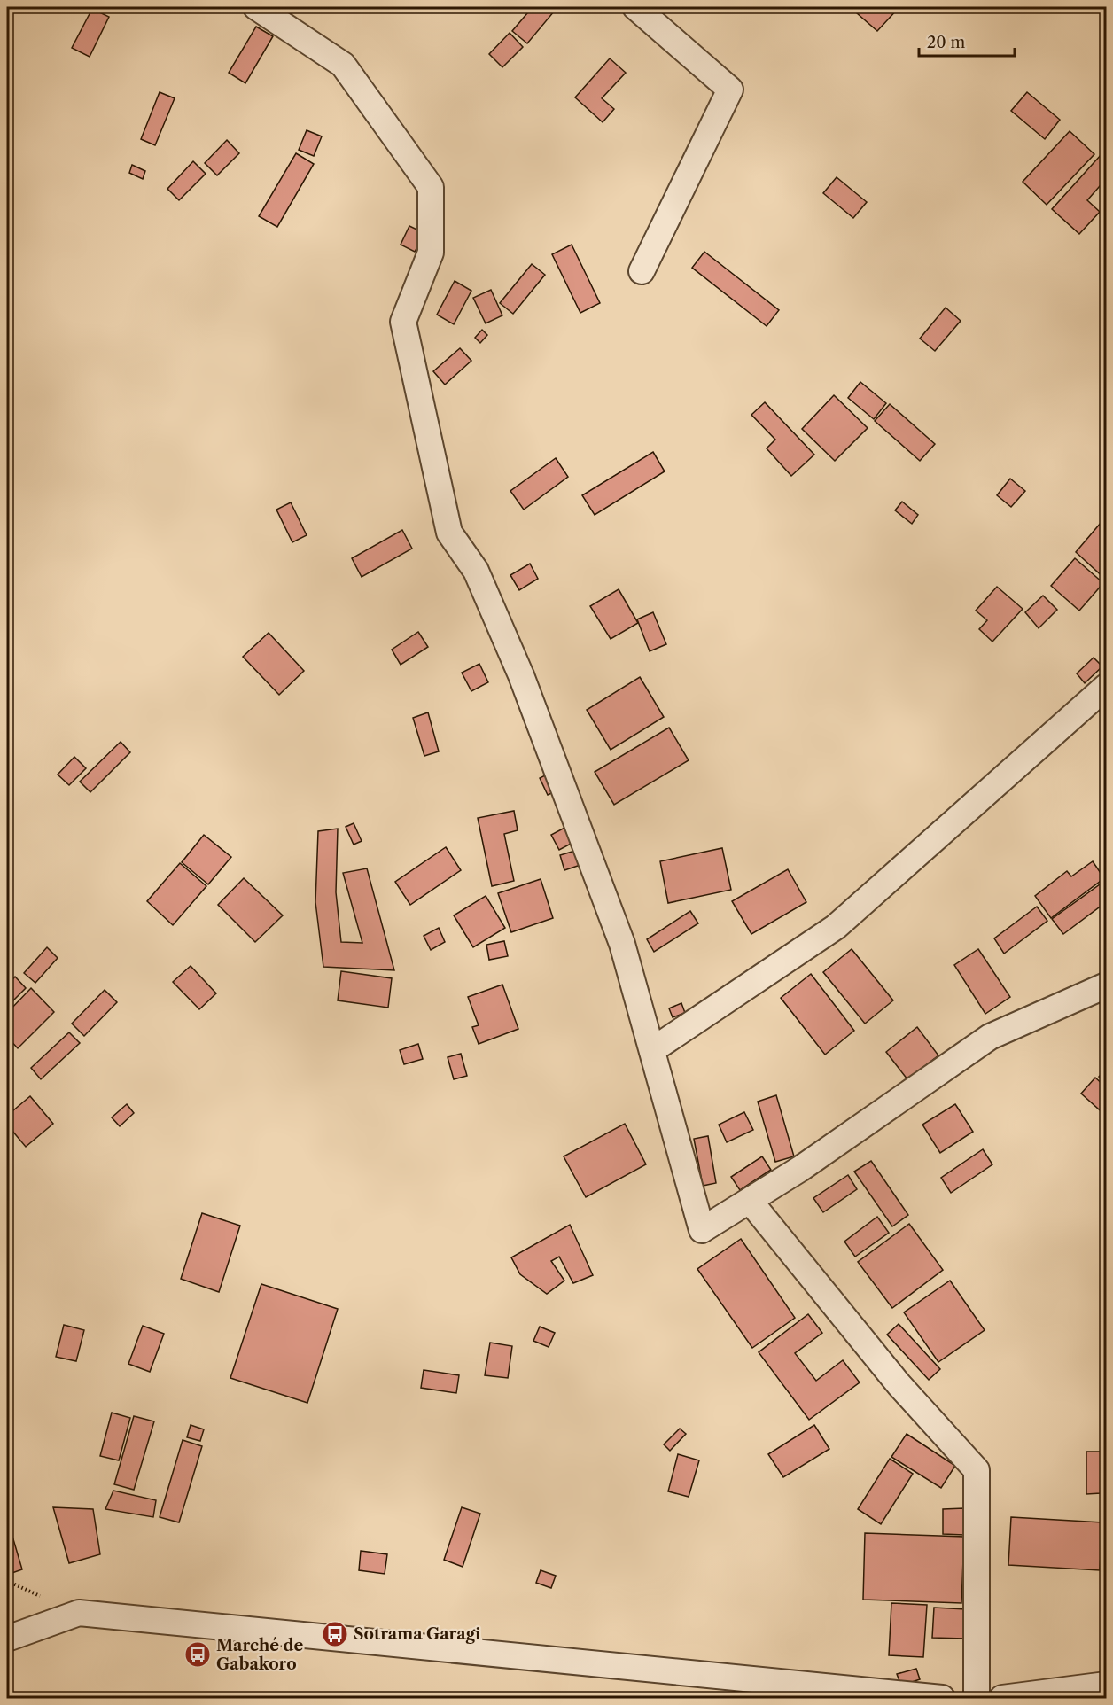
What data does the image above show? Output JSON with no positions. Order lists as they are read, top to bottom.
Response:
{
  "places": {
    "bus stop": ["Sotrama Garagi", "Marché de Gabakoro"]
  },
  "scale_bar": "20 m"
}
